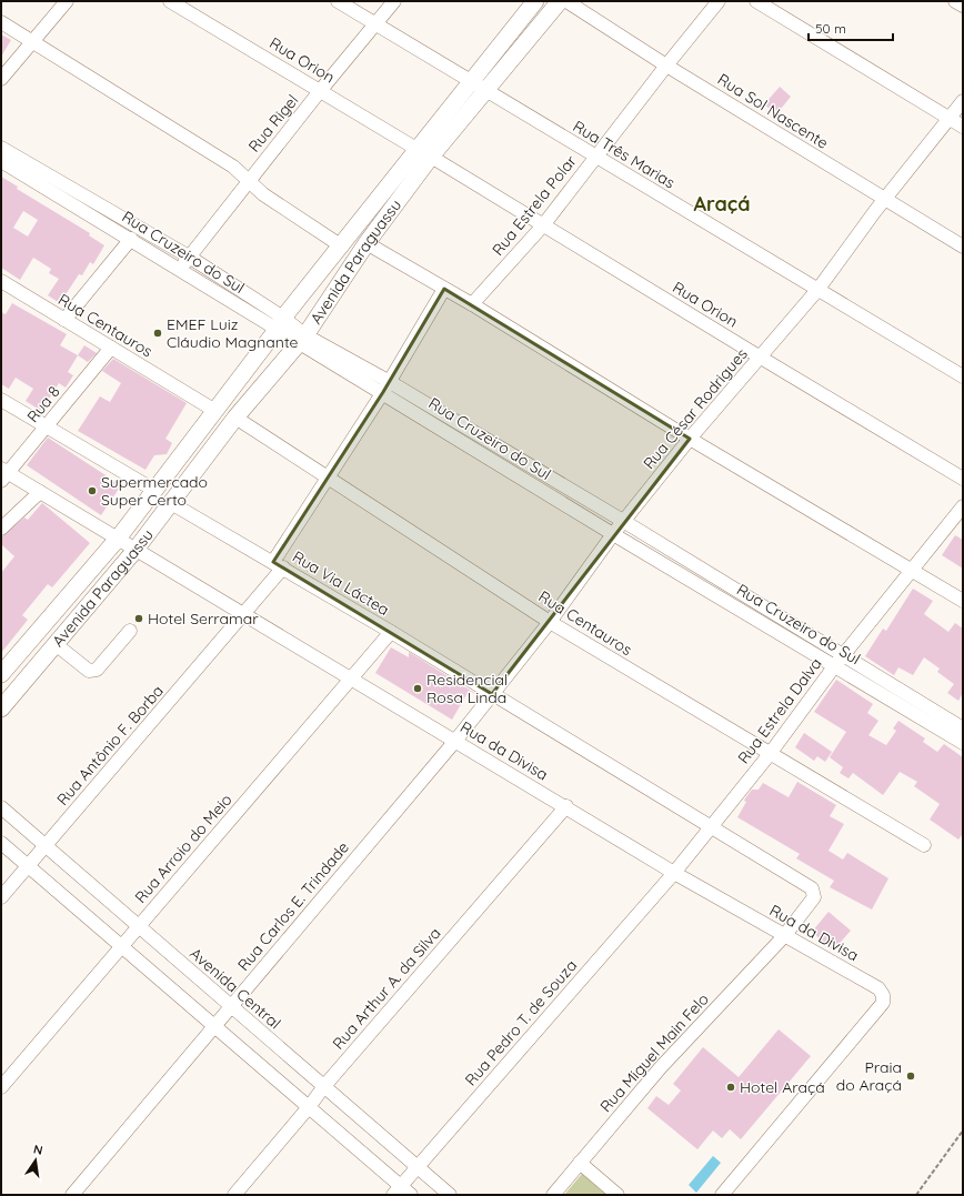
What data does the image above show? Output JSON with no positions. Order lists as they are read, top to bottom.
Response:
{
  "streets": {
    "main road": ["Avenida Paraguassu"],
    "street": [
      "Rua Orion",
      "Rua Sol Nascente",
      "Rua Rigel",
      "Rua Três Marias",
      "Rua Estrela Polar",
      "Rua Cruzeiro do Sul",
      "Rua Centauros",
      "Rua 8",
      "Rua César Rodrigues",
      "Rua Via Láctea",
      "Rua Estrela Dalva",
      "Rua Antônio F. Borba",
      "Rua da Divisa",
      "Rua Arroio do Meio",
      "Rua Carlos E. Trindade",
      "Avenida Central",
      "Rua Arthur A. da Silva",
      "Rua Pedro T. de Souza",
      "Rua Miguel Main Felo"
    ]
  },
  "crossings": [
    ["Rua Orion", "Rua Rigel"],
    ["Rua Orion", "Rua Estrela Polar"],
    ["Rua Orion", "Avenida Paraguassu"],
    ["Rua Orion", "Rua César Rodrigues"],
    ["Rua Sol Nascente", "Rua Estrela Polar"],
    ["Rua Sol Nascente", "Rua César Rodrigues"],
    ["Rua Rigel", "Rua Três Marias"],
    ["Rua Rigel", "Rua Cruzeiro do Sul"],
    ["Rua Três Marias", "Rua Estrela Polar"],
    ["Rua Três Marias", "Avenida Paraguassu"],
    ["Rua Três Marias", "Rua César Rodrigues"],
    ["Rua Cruzeiro do Sul", "Avenida Paraguassu"],
    ["Rua Cruzeiro do Sul", "Rua César Rodrigues"],
    ["Rua Cruzeiro do Sul", "Rua Estrela Dalva"],
    ["Rua Cruzeiro do Sul", "Rua Antônio F. Borba"],
    ["Avenida Paraguassu", "Rua Centauros"],
    ["Avenida Paraguassu", "Rua Via Láctea"],
    ["Avenida Paraguassu", "Rua da Divisa"],
    ["Rua Centauros", "Rua 8"],
    ["Rua Centauros", "Rua César Rodrigues"],
    ["Rua Centauros", "Rua Estrela Dalva"],
    ["Rua Centauros", "Rua Antônio F. Borba"],
    ["Rua 8", "Rua da Divisa"],
    ["Rua César Rodrigues", "Rua Via Láctea"],
    ["Rua César Rodrigues", "Rua da Divisa"],
    ["Rua César Rodrigues", "Rua Carlos E. Trindade"],
    ["Rua Via Láctea", "Rua Estrela Dalva"],
    ["Rua Via Láctea", "Rua Antônio F. Borba"],
    ["Rua Via Láctea", "Rua Arroio do Meio"],
    ["Rua Via Láctea", "Rua Miguel Main Felo"],
    ["Rua Estrela Dalva", "Rua da Divisa"],
    ["Rua Estrela Dalva", "Rua Pedro T. de Souza"],
    ["Rua Estrela Dalva", "Rua Miguel Main Felo"],
    ["Rua Antônio F. Borba", "Rua da Divisa"],
    ["Rua Antônio F. Borba", "Avenida Central"],
    ["Rua da Divisa", "Rua Arroio do Meio"],
    ["Rua da Divisa", "Rua Carlos E. Trindade"],
    ["Rua da Divisa", "Rua Arthur A. da Silva"],
    ["Rua da Divisa", "Rua Pedro T. de Souza"],
    ["Rua da Divisa", "Rua Miguel Main Felo"],
    ["Rua Arroio do Meio", "Avenida Central"],
    ["Rua Carlos E. Trindade", "Avenida Central"],
    ["Avenida Central", "Rua Arthur A. da Silva"],
    ["Avenida Central", "Rua Pedro T. de Souza"]
  ],
  "districts": ["Araçá"],
  "places": [
    "EMEF Luiz Cláudio Magnante",
    "Supermercado Super Certo",
    "Hotel Serramar",
    "Residencial Rosa Linda",
    "Praia do Araçá",
    "Hotel Araçá"
  ],
  "scale_bar": "50 m",
  "north": "top"
}
